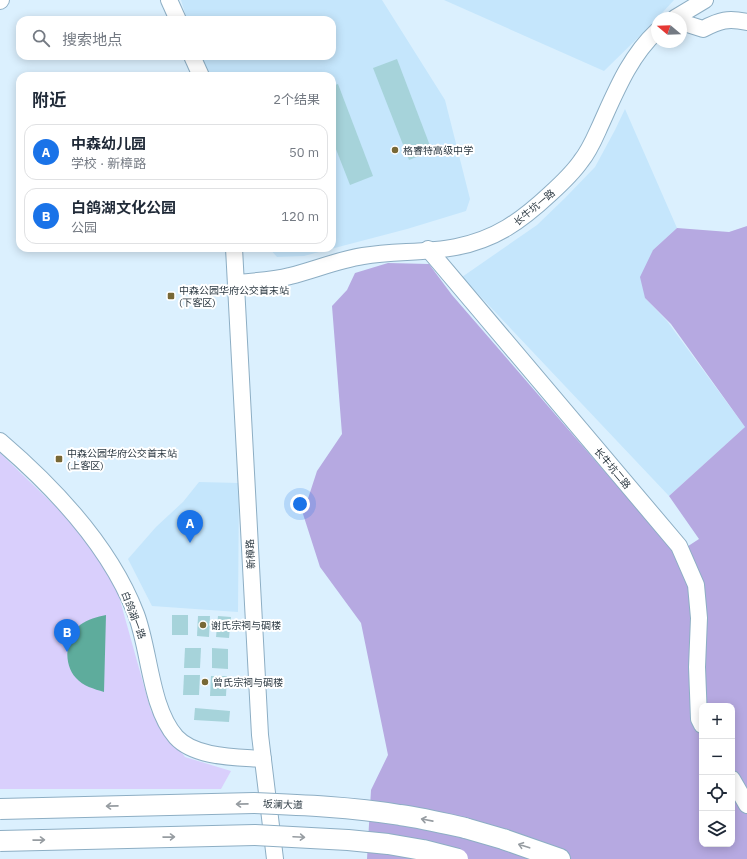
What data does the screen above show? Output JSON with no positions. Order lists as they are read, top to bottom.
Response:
{
  "streets": {
    "main road": ["坂澜大道"],
    "street": [
      "长牛坑一路",
      "长牛坑二路",
      "新樟路",
      "白鸽湖一路"
    ]
  },
  "crossings": [
    ["长牛坑一路", "长牛坑二路"],
    ["长牛坑一路", "新樟路"],
    ["新樟路", "白鸽湖一路"]
  ],
  "places": {
    "other": ["格睿特高级中学", "谢氏宗祠与碉楼", "曾氏宗祠与碉楼"],
    "transit": ["中森公园华府公交首末站 (下客区)", "中森公园华府公交首末站 (上客区)"]
  },
  "north": "left",
  "page": {
    "search": "搜索地点",
    "heading": ["附近", "2个结果"],
    "list": [
      {
        "mark": "A",
        "name": "中森幼儿园",
        "note": "学校 · 新樟路",
        "value": "50 m"
      },
      {
        "mark": "B",
        "name": "白鸽湖文化公园",
        "note": "公园",
        "value": "120 m"
      }
    ],
    "pins": ["A", "B"],
    "map_buttons": ["+", "−"]
  }
}
